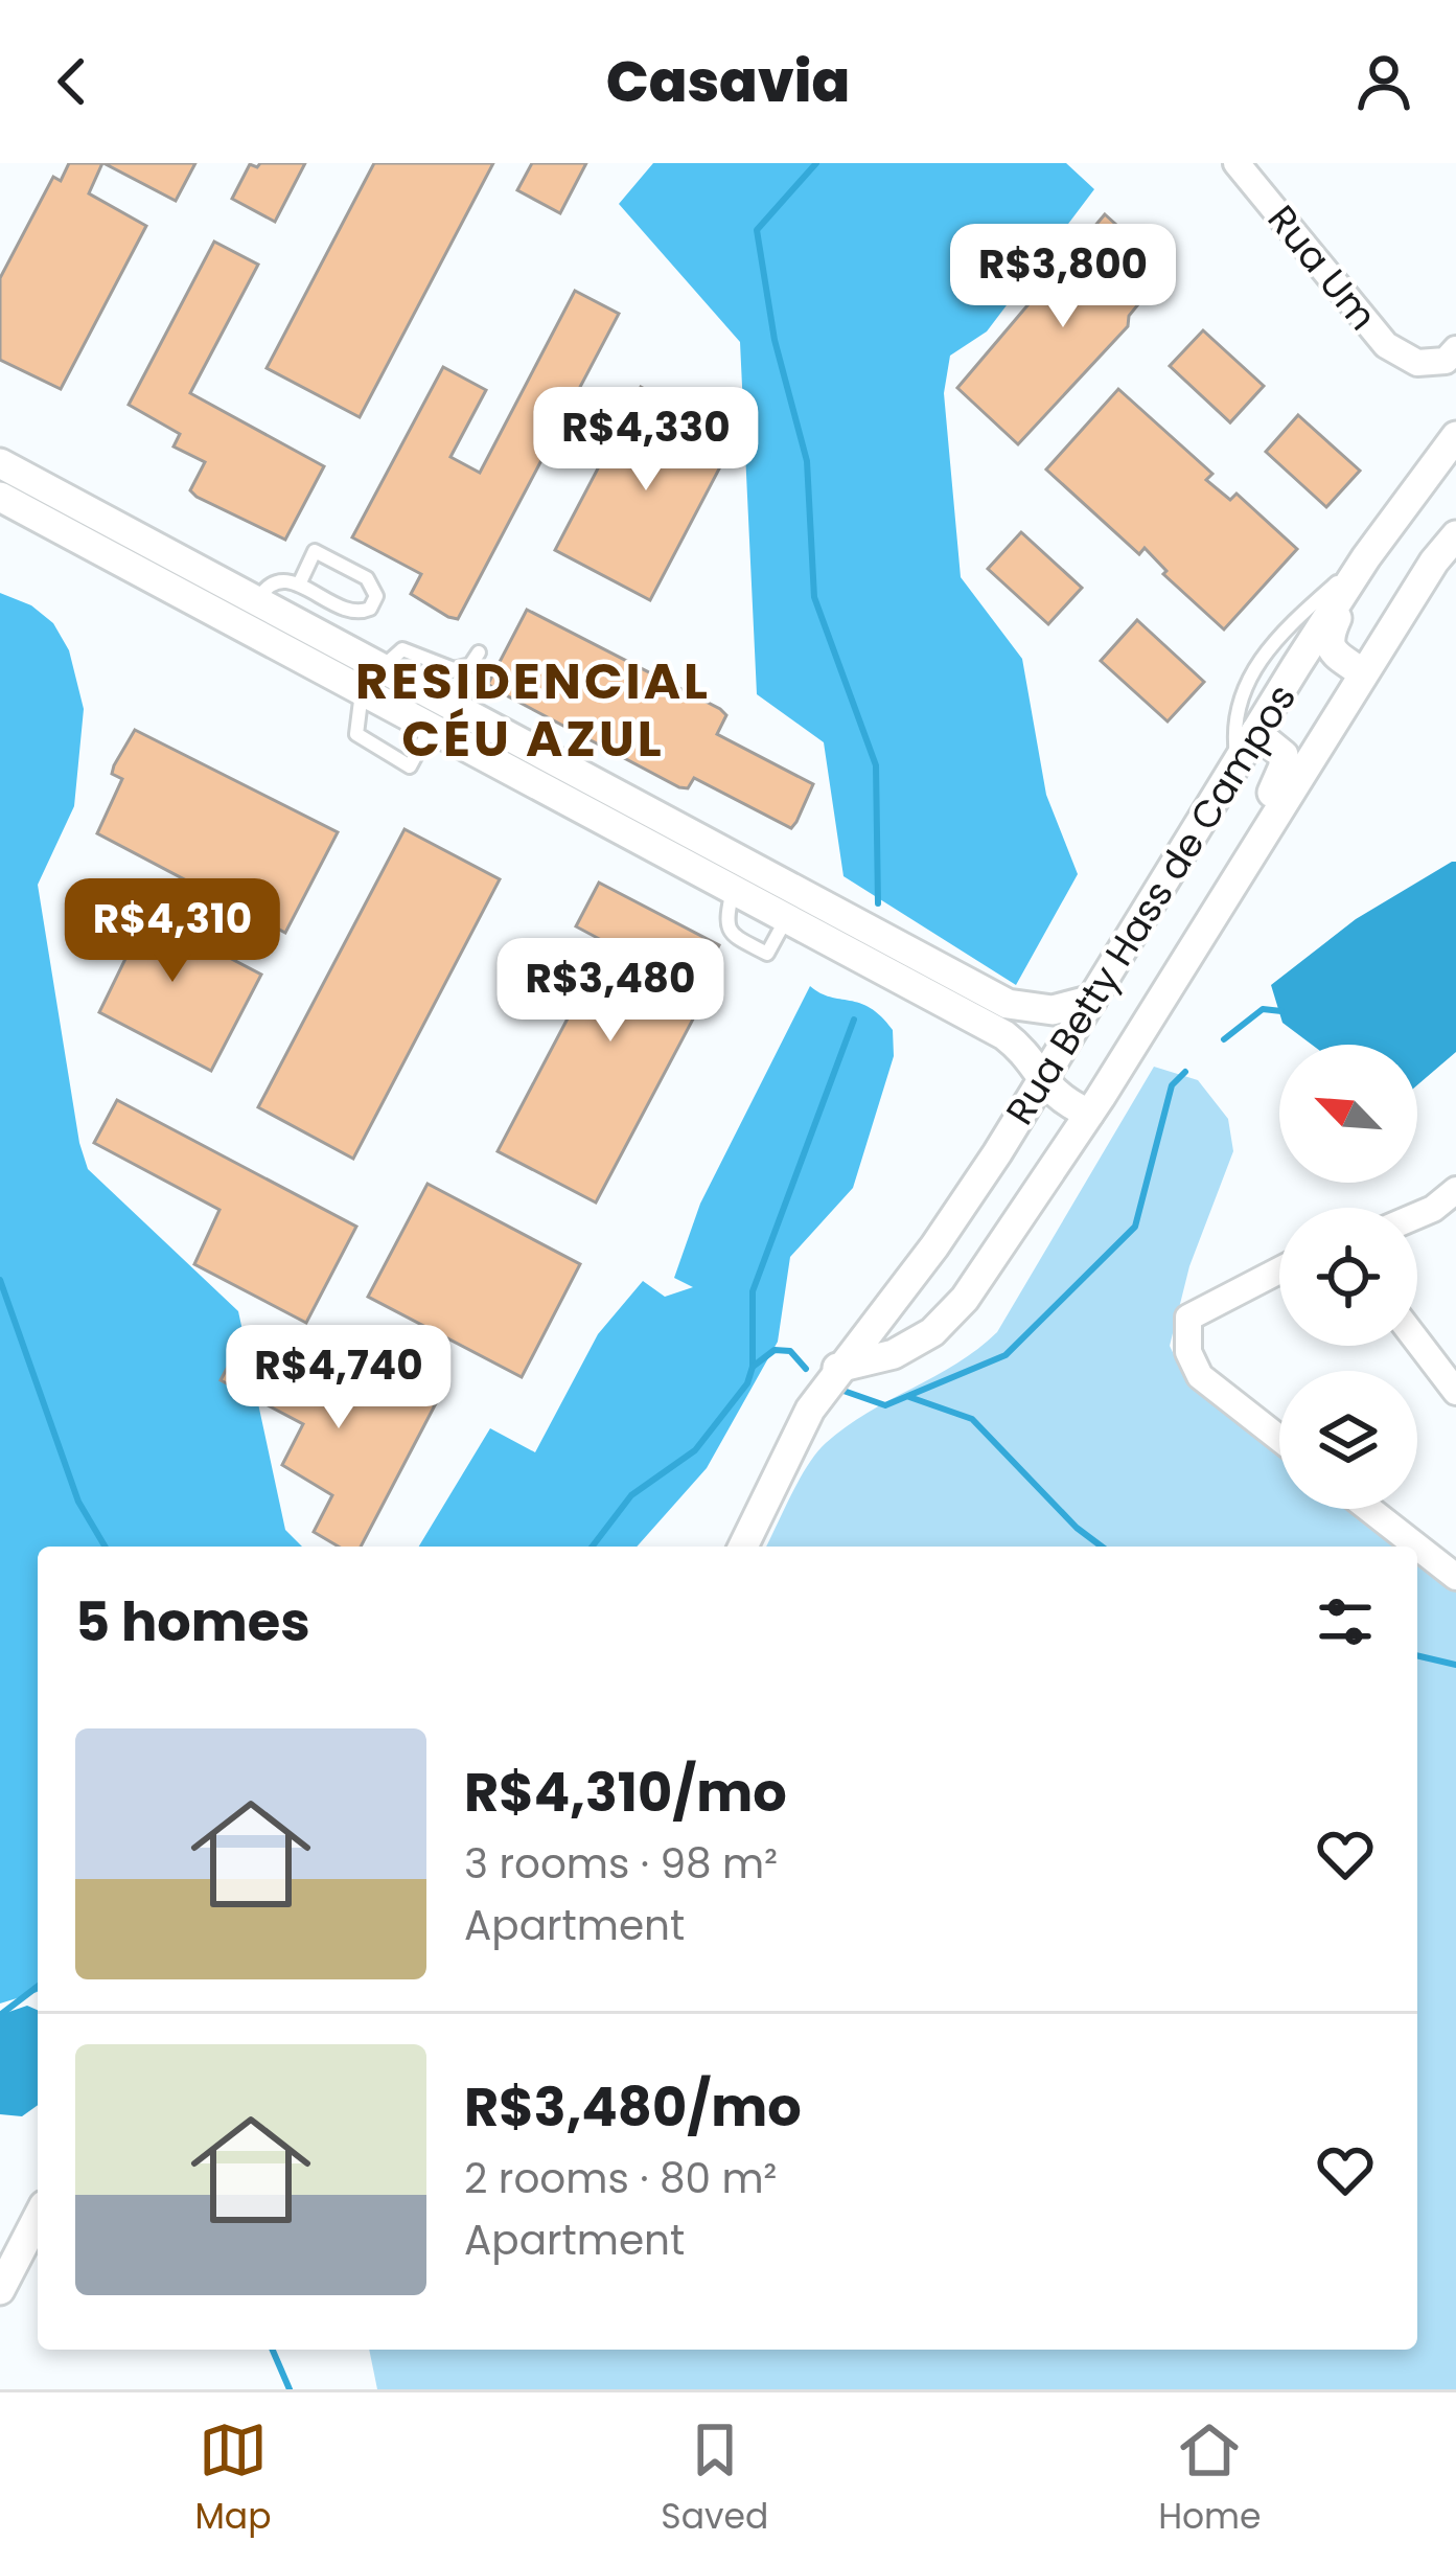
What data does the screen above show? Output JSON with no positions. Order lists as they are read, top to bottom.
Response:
{
  "streets": {
    "street": ["Rua Um", "Rua Betty Hass de Campos"]
  },
  "districts": ["RESIDENCIAL CÉU AZUL"],
  "north": "top left",
  "page": {
    "header": "Casavia",
    "price": [
      "R$3,800",
      "R$4,330",
      "R$4,310",
      "R$3,480",
      "R$4,740"
    ],
    "heading": "5 homes",
    "list": [
      {
        "name": "R$4,310/mo",
        "note": "3 rooms · 98 m² · Apartment"
      },
      {
        "name": "R$3,480/mo",
        "note": "2 rooms · 80 m² · Apartment"
      }
    ],
    "tabs": ["Map", "Saved", "Home"]
  }
}
